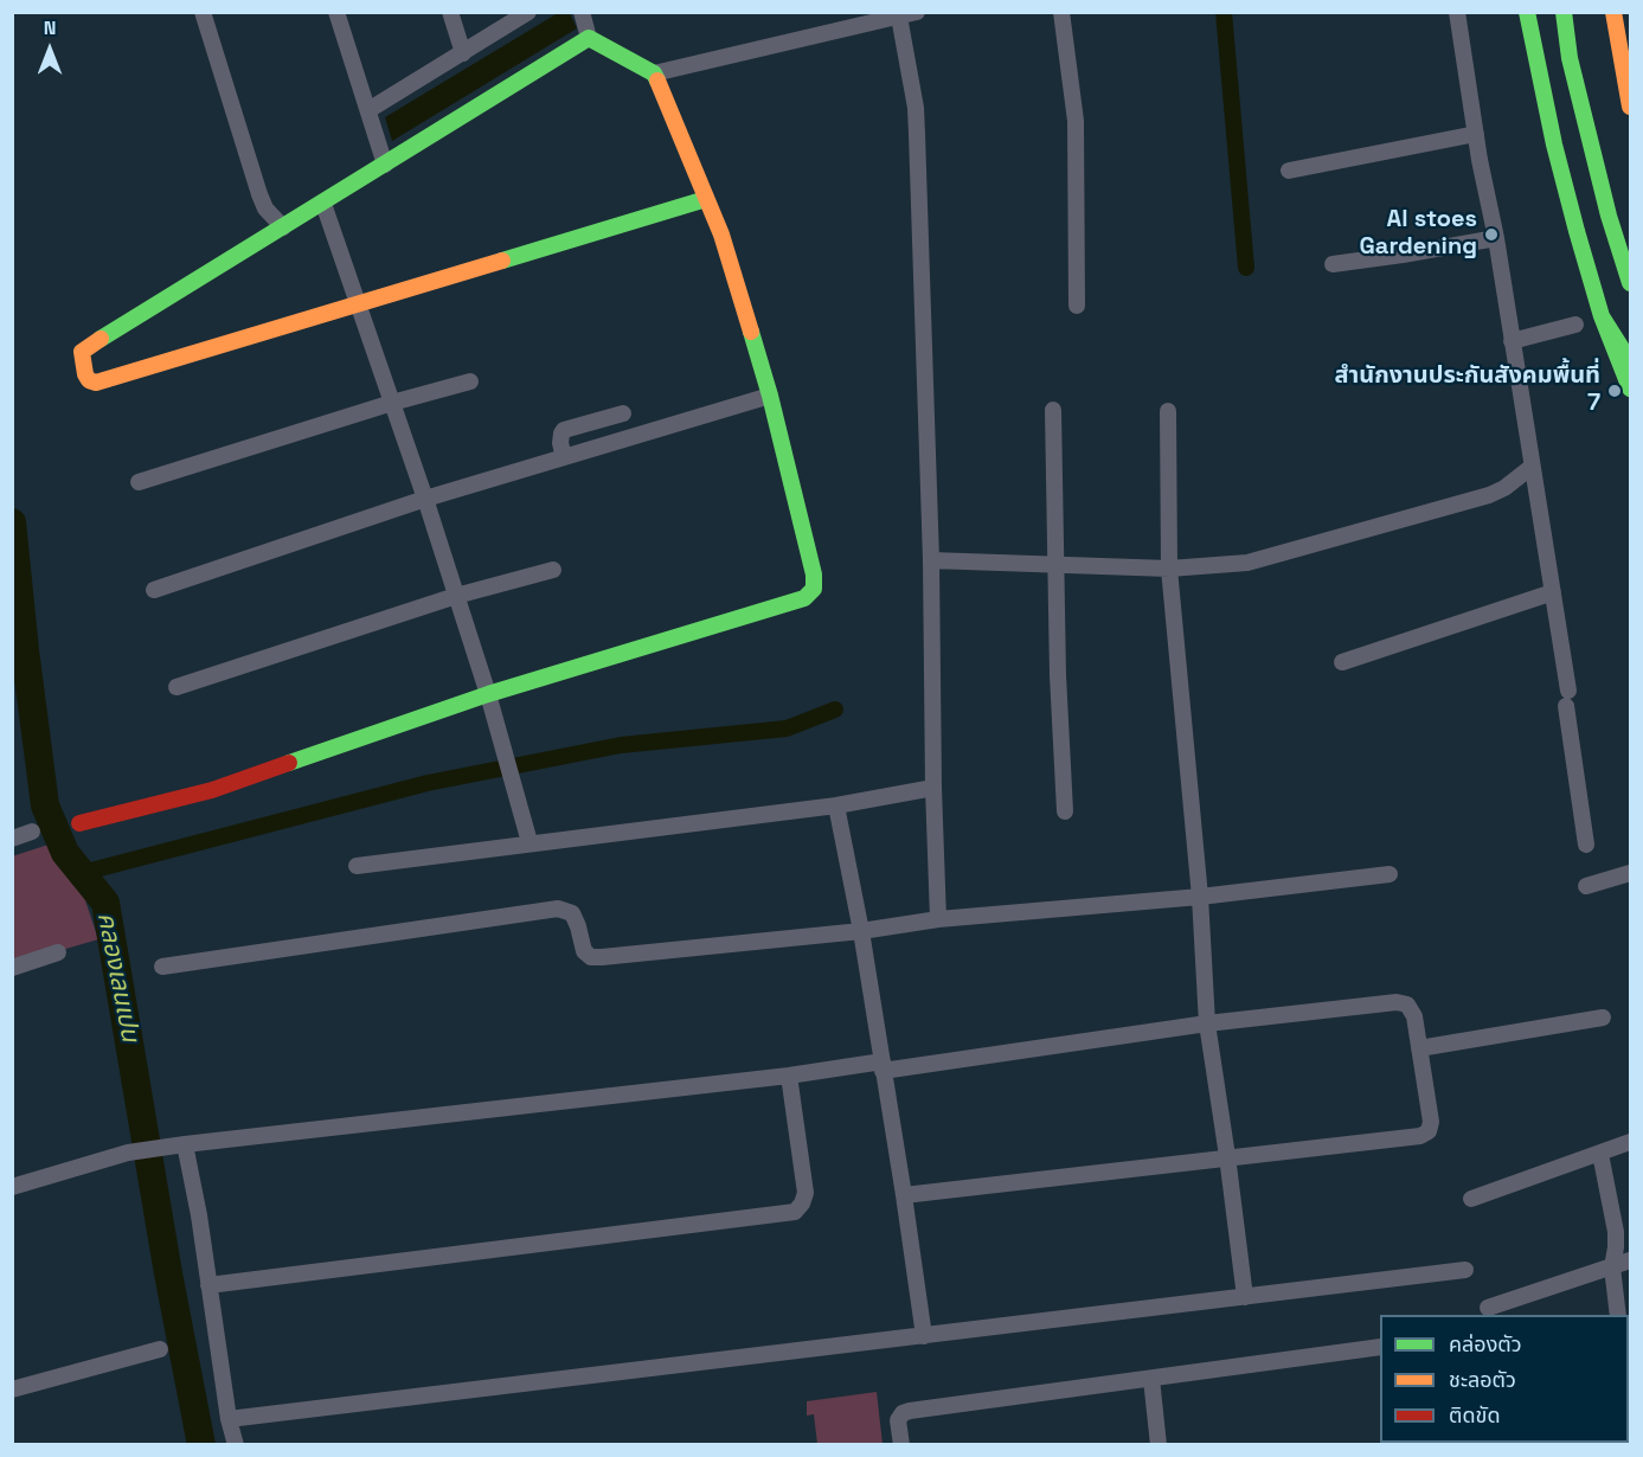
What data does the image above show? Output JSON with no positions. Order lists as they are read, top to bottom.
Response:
{
  "water": ["คลองเลนเปน"],
  "places": ["Al stoes Gardening", "สำนักงานประกันสังคมพื้นที่ 7"],
  "legend": ["คล่องตัว", "ชะลอตัว", "ติดขัด"],
  "north": "top"
}
